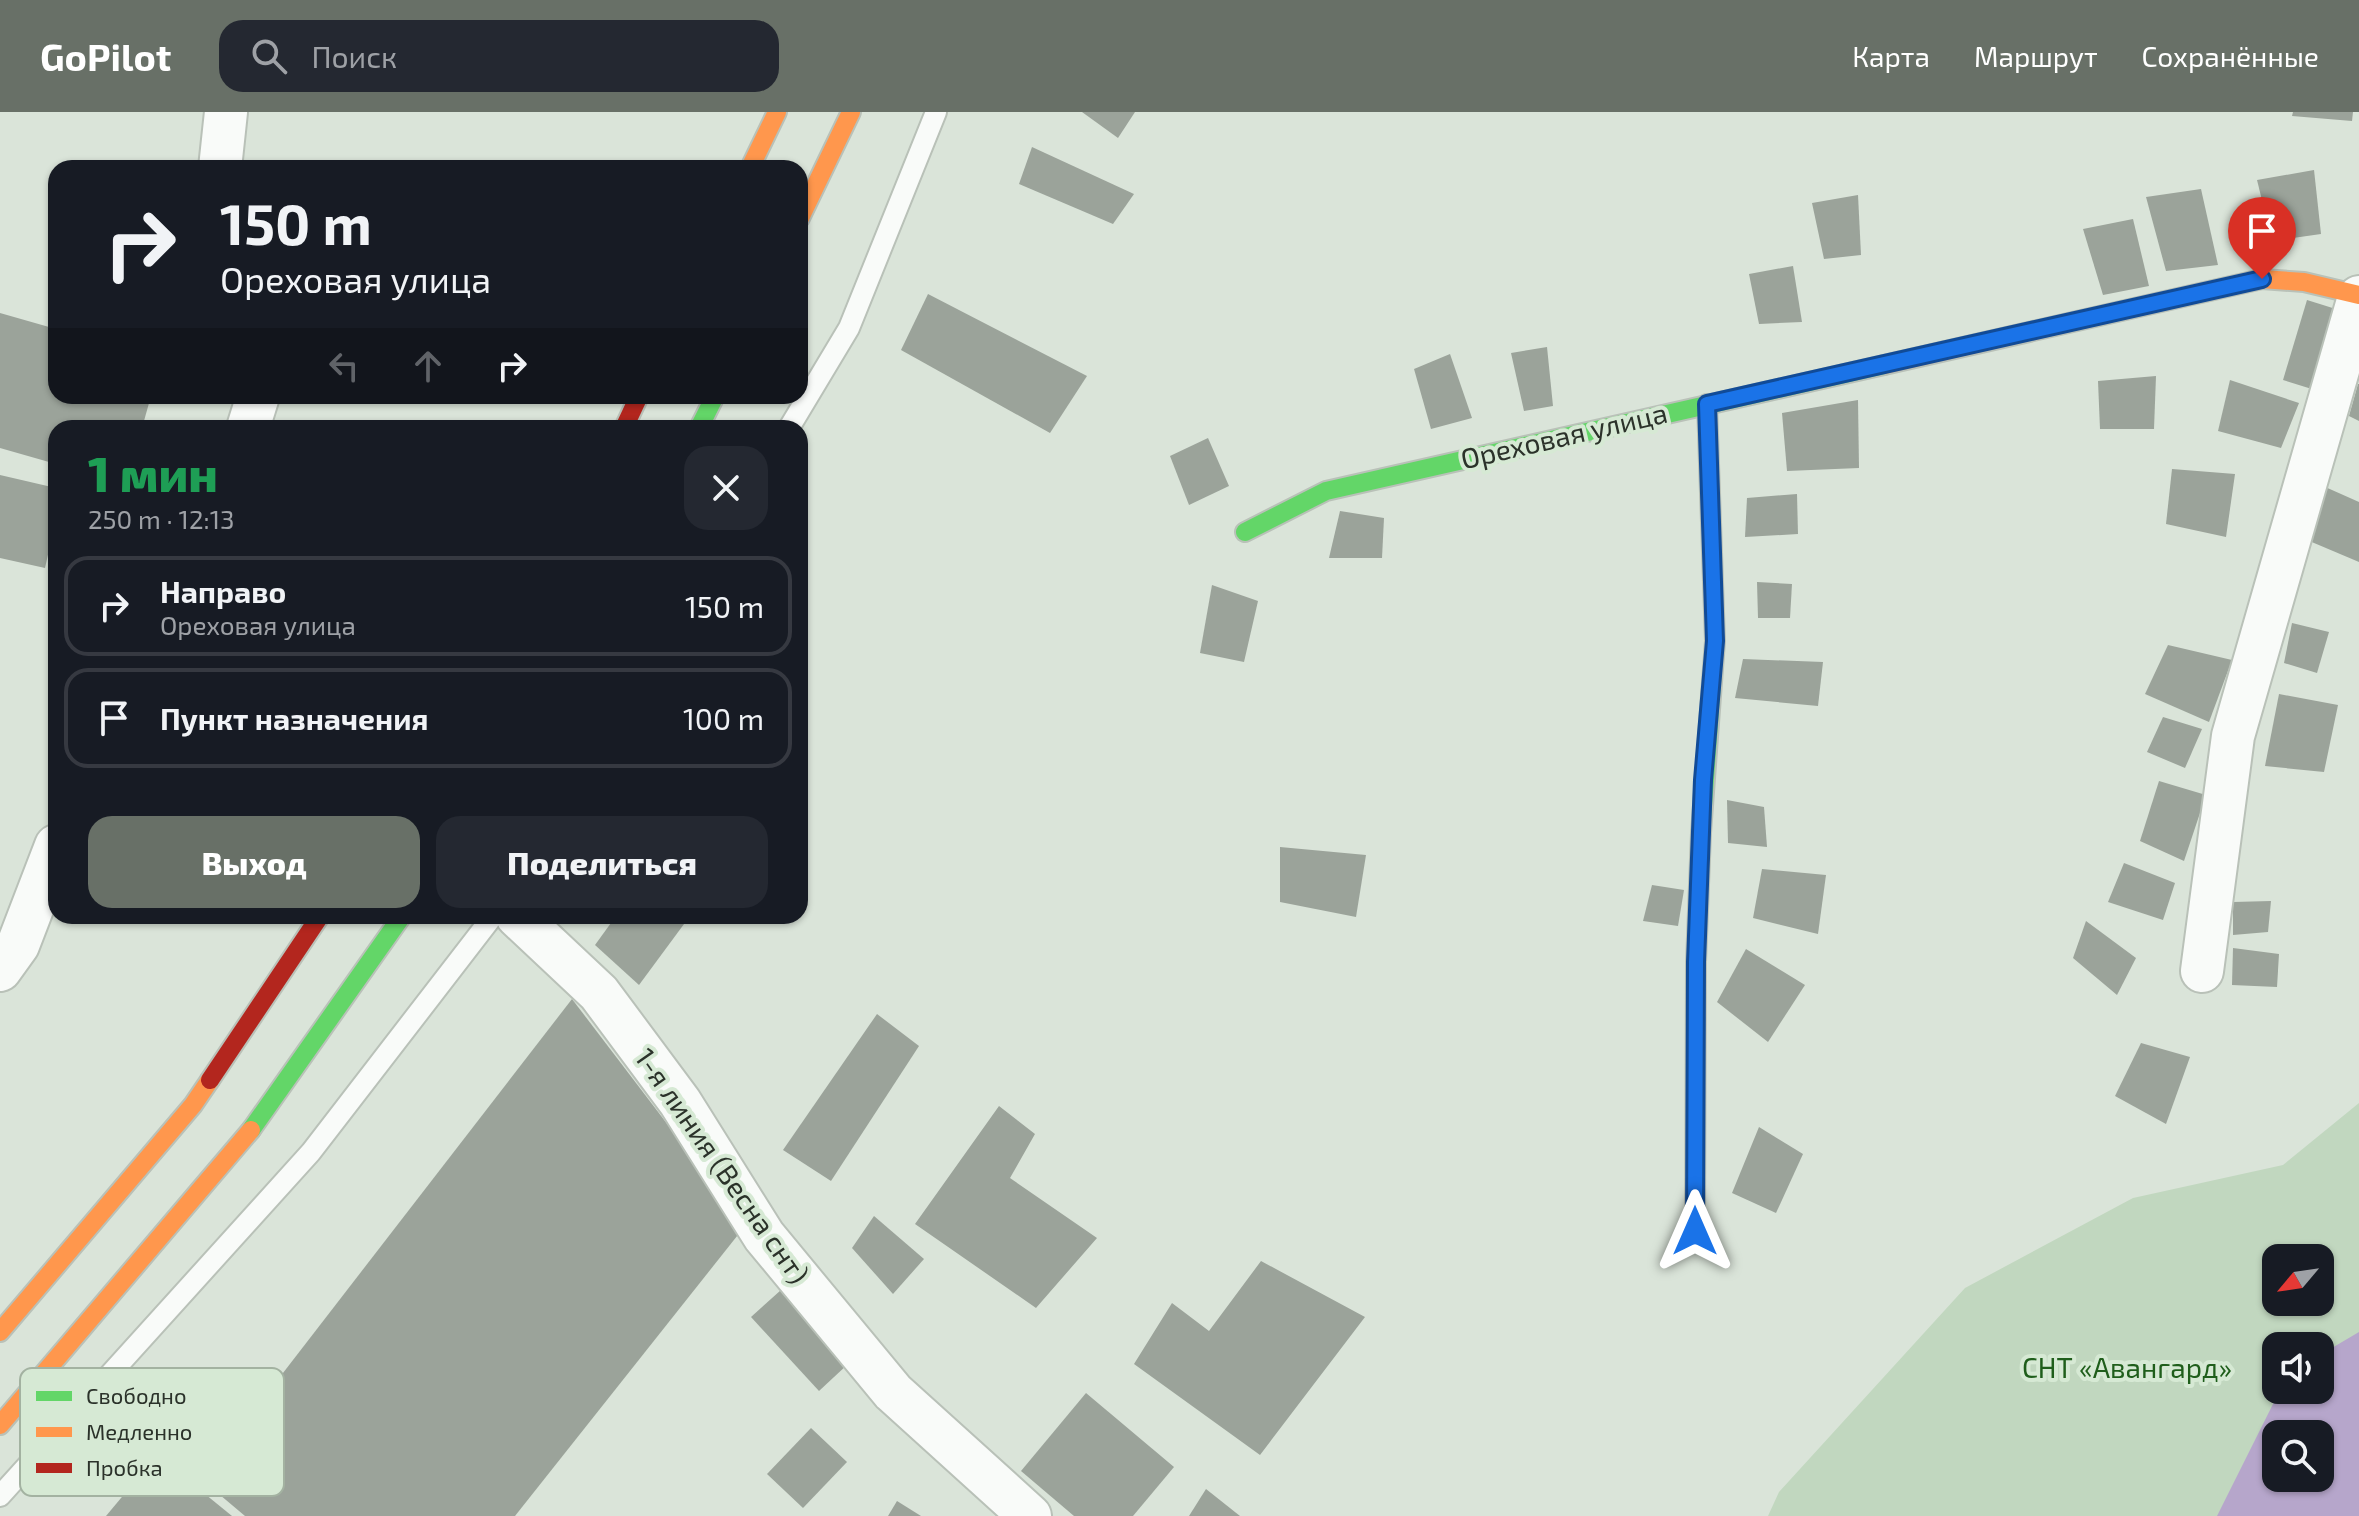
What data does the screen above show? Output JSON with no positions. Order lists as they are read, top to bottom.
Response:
{
  "streets": {
    "street": ["Ореховая улица", "1-я линия (Весна снт)"]
  },
  "parks": ["СНТ «Авангард»"],
  "legend": ["Свободно", "Медленно", "Пробка"],
  "north": "bottom left",
  "page": {
    "header": "GoPilot",
    "search": "Поиск",
    "nav": ["Карта", "Маршрут", "Сохранённые"],
    "turn": ["150 m", "Ореховая улица"],
    "heading": ["1 мин", "250 m · 12:13"],
    "list": [
      {
        "name": "Направо",
        "note": "Ореховая улица",
        "value": "150 m"
      },
      {
        "name": "Пункт назначения",
        "value": "100 m"
      }
    ],
    "buttons": ["Выход", "Поделиться"]
  }
}
